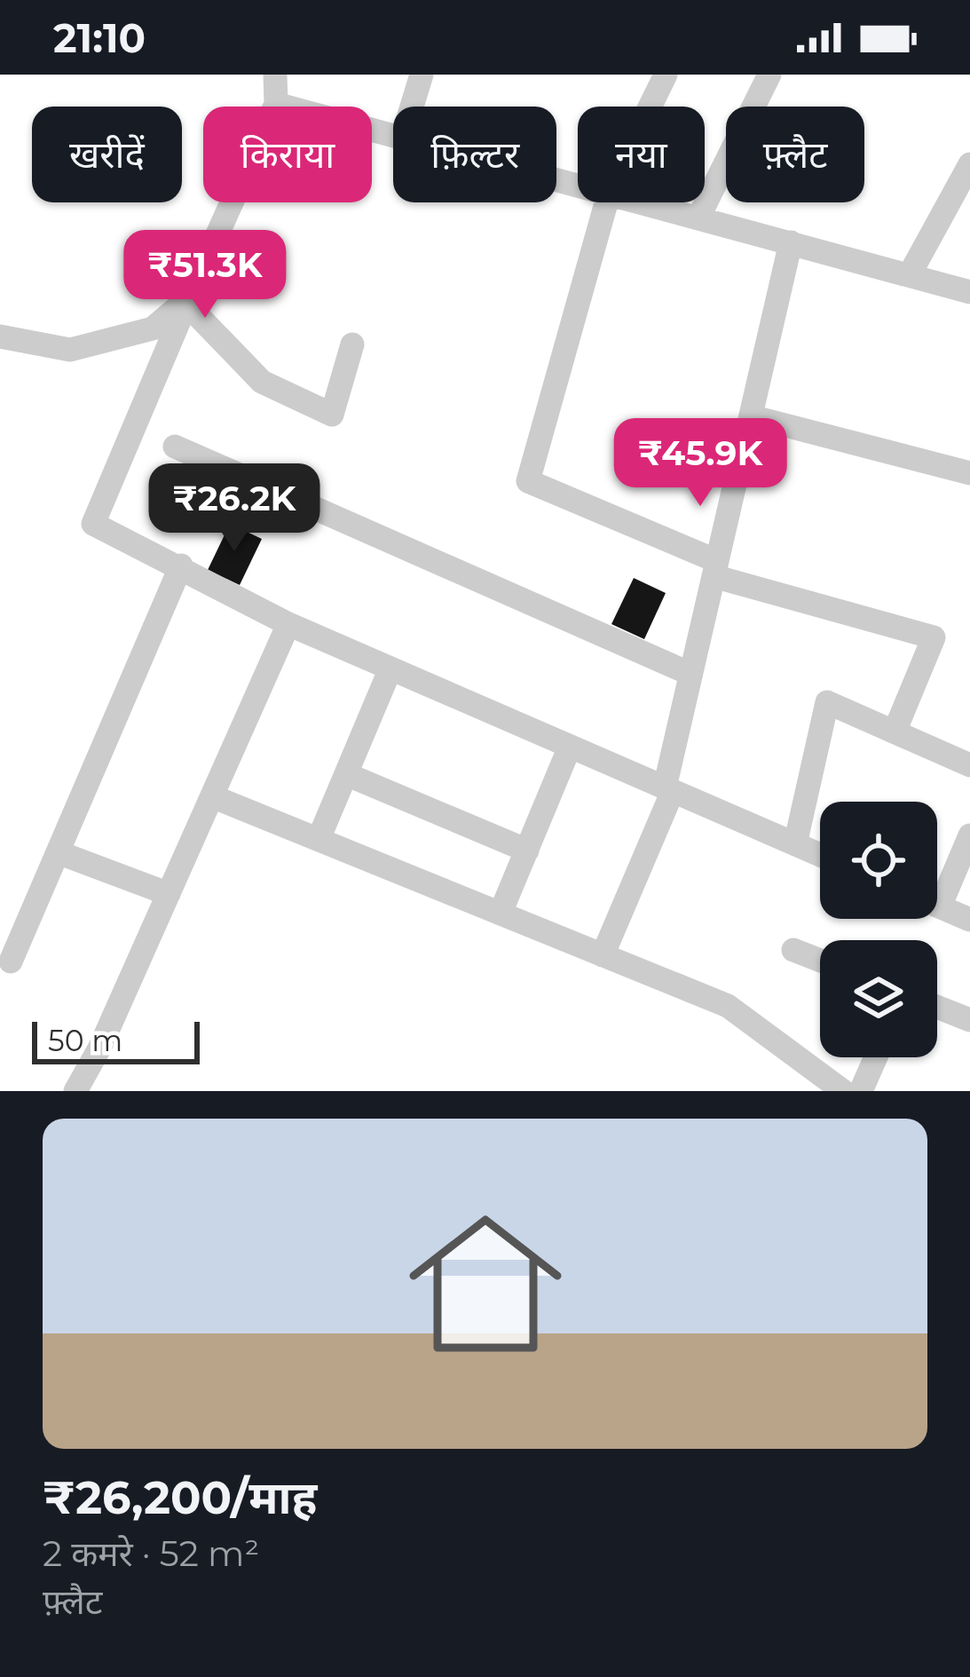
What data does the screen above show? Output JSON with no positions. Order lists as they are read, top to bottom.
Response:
{
  "scale_bar": "50 m",
  "page": {
    "status": "21:10",
    "chip": [
      "खरीदें",
      "किराया",
      "फ़िल्टर",
      "नया",
      "फ़्लैट"
    ],
    "price": ["₹51.3K", "₹45.9K", "₹26.2K"],
    "scale": "50 m",
    "list": [
      {
        "name": "₹26,200/माह",
        "note": "2 कमरे · 52 m² · फ़्लैट"
      }
    ]
  }
}
